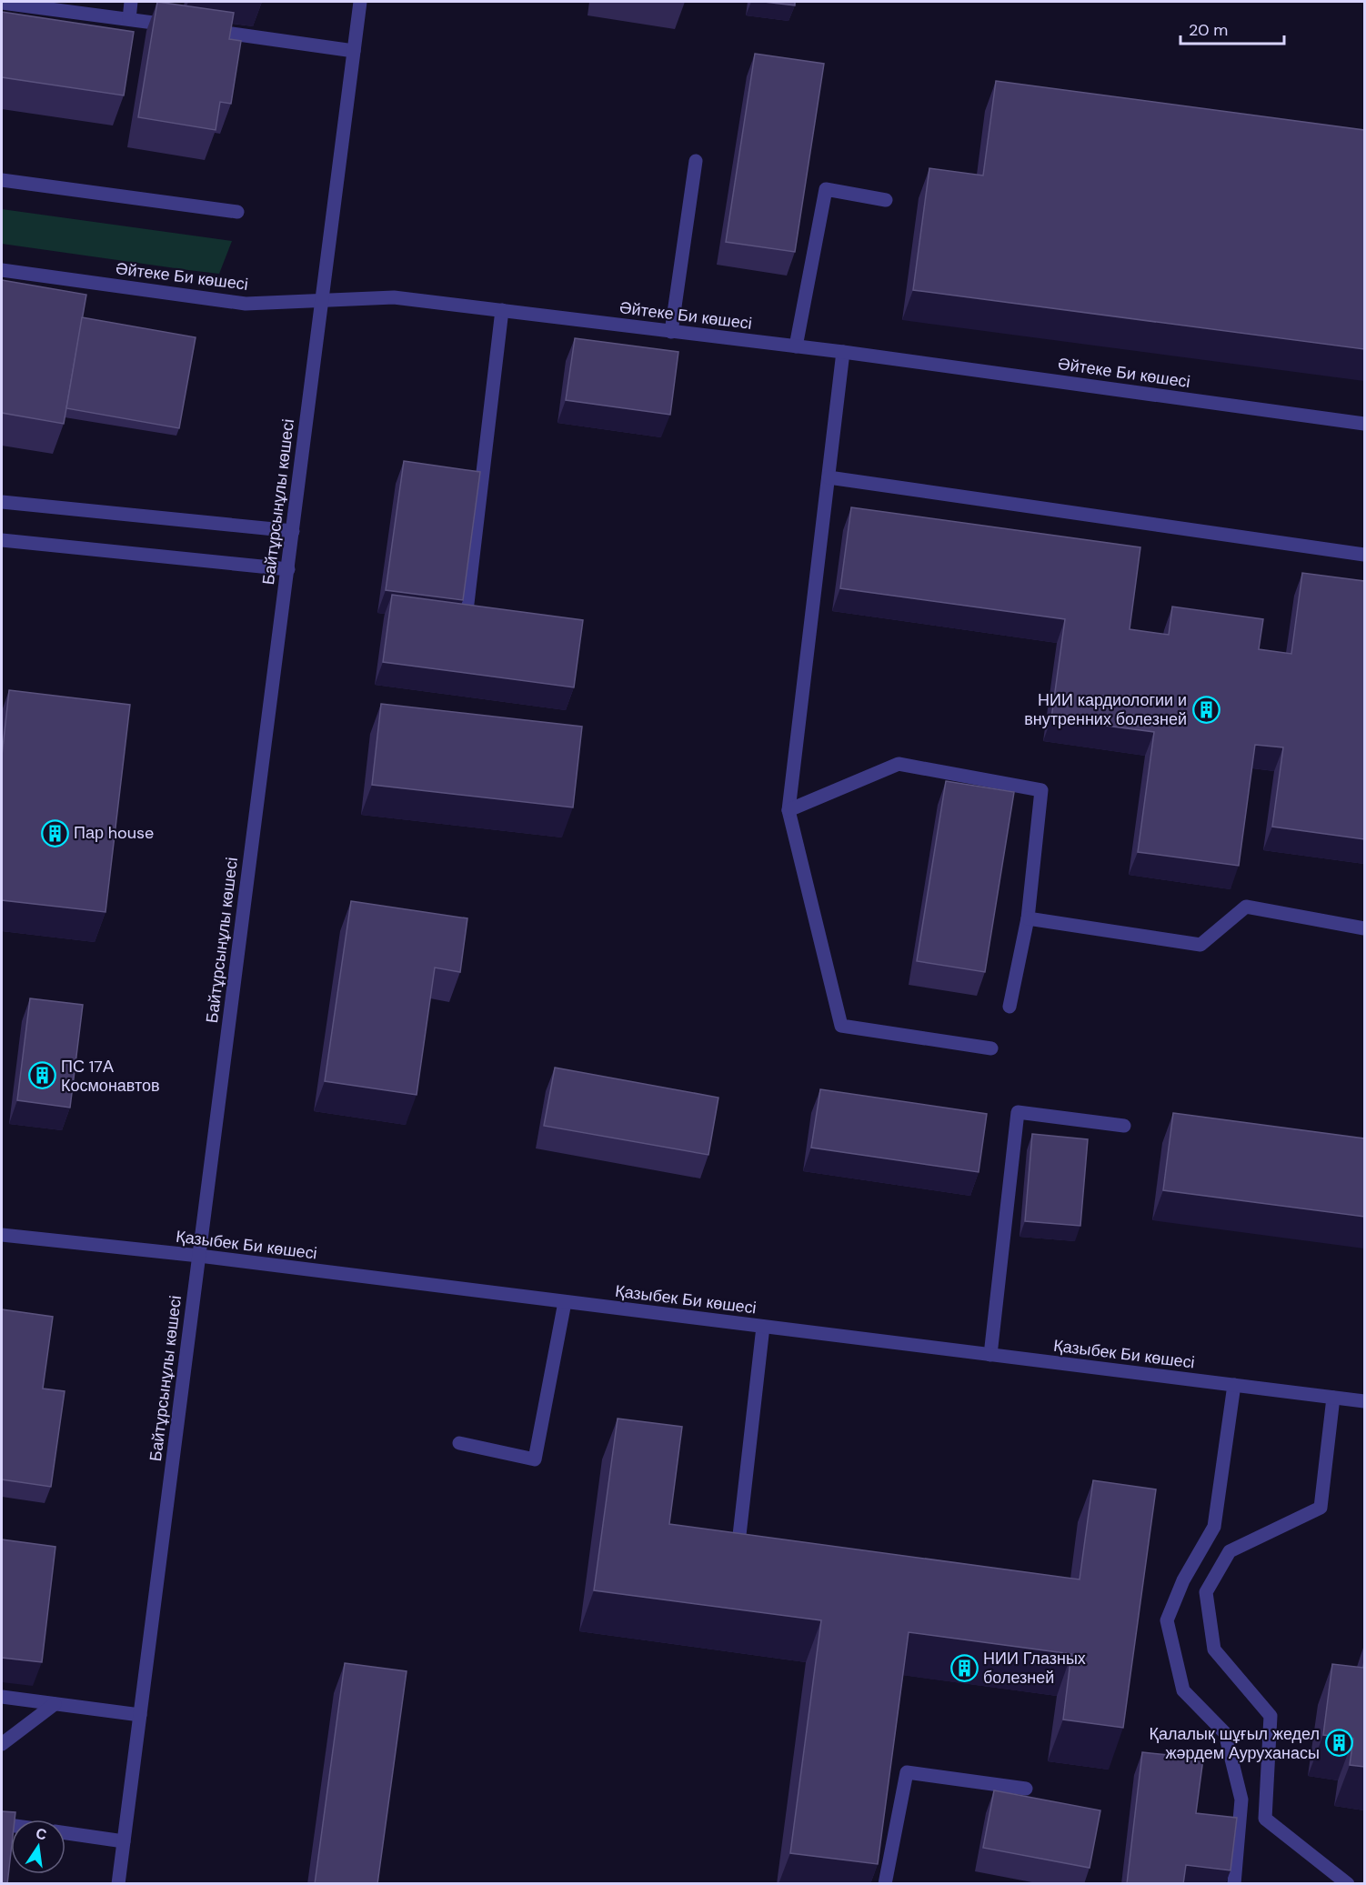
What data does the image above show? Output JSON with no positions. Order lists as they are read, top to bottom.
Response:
{
  "streets": {
    "street": ["Әйтеке Би көшесі", "Байтұрсынұлы көшесі", "Қазыбек Би көшесі"]
  },
  "crossings": [
    ["Әйтеке Би көшесі", "Байтұрсынұлы көшесі"],
    ["Байтұрсынұлы көшесі", "Қазыбек Би көшесі"]
  ],
  "places": {
    "building": [
      "НИИ кардиологии и внутренних болезней",
      "Пар house",
      "ПС 17А Космонавтов",
      "НИИ Глазных болезней",
      "Қалалық шұғыл жедел жәрдем Ауруханасы"
    ]
  },
  "scale_bar": "20 m",
  "north": "top"
}
